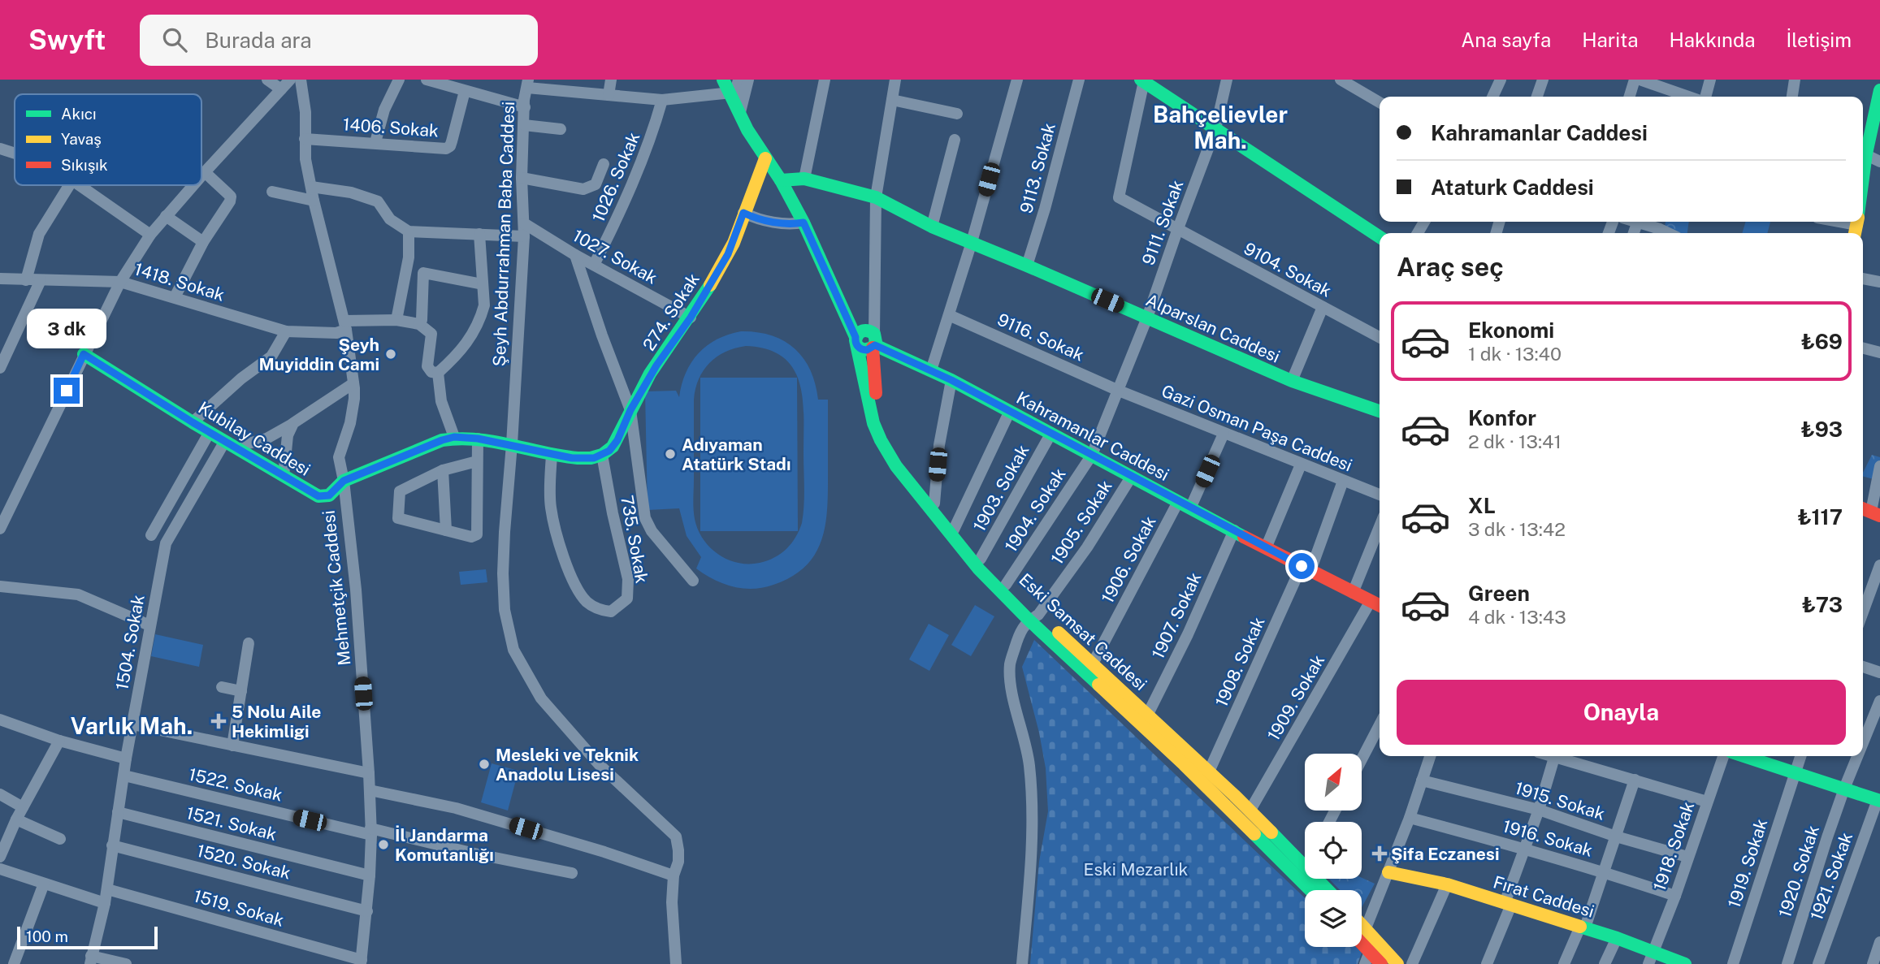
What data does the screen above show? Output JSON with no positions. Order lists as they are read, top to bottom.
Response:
{
  "streets": {
    "street": [
      "1406. Sokak",
      "9113. Sokak",
      "1026. Sokak",
      "9111. Sokak",
      "Şeyh Abdurrahman Baba Caddesi",
      "1027. Sokak",
      "9104. Sokak",
      "1418. Sokak",
      "274. Sokak",
      "Alparslan Caddesi",
      "9116. Sokak",
      "Gazi Osman Paşa Caddesi",
      "Kahramanlar Caddesi",
      "Kubilay Caddesi",
      "1903. Sokak",
      "1904. Sokak",
      "1905. Sokak",
      "735. Sokak",
      "1906. Sokak",
      "Mehmetçik Caddesi",
      "1907. Sokak",
      "Eski Samsat Caddesi",
      "1504. Sokak",
      "1908. Sokak",
      "1909. Sokak",
      "1522. Sokak",
      "1915. Sokak",
      "1521. Sokak",
      "1916. Sokak",
      "1918. Sokak",
      "1520. Sokak",
      "1919. Sokak",
      "1920. Sokak",
      "1921. Sokak",
      "Fırat Caddesi",
      "1519. Sokak"
    ]
  },
  "crossings": [
    ["1406. Sokak", "Mehmetçik Caddesi"],
    ["9113. Sokak", "Alparslan Caddesi"],
    ["1026. Sokak", "1027. Sokak"],
    ["9111. Sokak", "9104. Sokak"],
    ["9111. Sokak", "Alparslan Caddesi"],
    ["9111. Sokak", "9116. Sokak"],
    ["9111. Sokak", "Gazi Osman Paşa Caddesi"],
    ["9111. Sokak", "Kahramanlar Caddesi"],
    ["9111. Sokak", "1904. Sokak"],
    ["Şeyh Abdurrahman Baba Caddesi", "1027. Sokak"],
    ["Şeyh Abdurrahman Baba Caddesi", "Kubilay Caddesi"],
    ["1027. Sokak", "274. Sokak"],
    ["1418. Sokak", "Mehmetçik Caddesi"],
    ["274. Sokak", "735. Sokak"],
    ["274. Sokak", "Eski Samsat Caddesi"],
    ["Alparslan Caddesi", "Eski Samsat Caddesi"],
    ["9116. Sokak", "Gazi Osman Paşa Caddesi"],
    ["Gazi Osman Paşa Caddesi", "1908. Sokak"],
    ["Kahramanlar Caddesi", "1903. Sokak"],
    ["Kahramanlar Caddesi", "1904. Sokak"],
    ["Kahramanlar Caddesi", "1905. Sokak"],
    ["Kahramanlar Caddesi", "1906. Sokak"],
    ["Kahramanlar Caddesi", "1907. Sokak"],
    ["Kahramanlar Caddesi", "Eski Samsat Caddesi"],
    ["Kahramanlar Caddesi", "1908. Sokak"],
    ["Kahramanlar Caddesi", "1909. Sokak"],
    ["Kubilay Caddesi", "Mehmetçik Caddesi"],
    ["Kubilay Caddesi", "1504. Sokak"],
    ["1903. Sokak", "Eski Samsat Caddesi"],
    ["1904. Sokak", "Eski Samsat Caddesi"],
    ["1905. Sokak", "Eski Samsat Caddesi"],
    ["1906. Sokak", "Eski Samsat Caddesi"],
    ["Mehmetçik Caddesi", "1522. Sokak"],
    ["Mehmetçik Caddesi", "1521. Sokak"],
    ["Mehmetçik Caddesi", "1520. Sokak"],
    ["Mehmetçik Caddesi", "1519. Sokak"],
    ["1907. Sokak", "Eski Samsat Caddesi"],
    ["Eski Samsat Caddesi", "1908. Sokak"],
    ["Eski Samsat Caddesi", "1909. Sokak"],
    ["1504. Sokak", "1522. Sokak"],
    ["1504. Sokak", "1521. Sokak"],
    ["1504. Sokak", "1520. Sokak"],
    ["1504. Sokak", "1519. Sokak"],
    ["1915. Sokak", "1918. Sokak"],
    ["1916. Sokak", "1918. Sokak"],
    ["1918. Sokak", "Fırat Caddesi"]
  ],
  "districts": ["Bahçelievler Mah.", "Varlık Mah."],
  "parks": ["Eski Mezarlık"],
  "places": {
    "other": [
      "Şeyh Muyiddin Cami",
      "Adıyaman Atatürk Stadı",
      "Mesleki ve Teknik Anadolu Lisesi",
      "İl Jandarma Komutanlığı"
    ],
    "health": ["5 Nolu Aile Hekimligi", "Şifa Eczanesi"]
  },
  "legend": ["Akıcı", "Yavaş", "Sıkışık"],
  "scale_bar": "100 m",
  "north": "top right",
  "page": {
    "header": "Swyft",
    "search": "Burada ara",
    "nav": [
      "Ana sayfa",
      "Harita",
      "Hakkında",
      "İletişim"
    ],
    "banner": ["Kahramanlar Caddesi", "Ataturk Caddesi"],
    "heading": "Araç seç",
    "list": [
      {
        "name": "Ekonomi",
        "note": "1 dk · 13:40",
        "value": "₺69"
      },
      {
        "name": "Konfor",
        "note": "2 dk · 13:41",
        "value": "₺93"
      },
      {
        "name": "XL",
        "note": "3 dk · 13:42",
        "value": "₺117"
      },
      {
        "name": "Green",
        "note": "4 dk · 13:43",
        "value": "₺73"
      }
    ],
    "bubble": "3 dk",
    "buttons": "Onayla",
    "scale": "100 m"
  }
}
